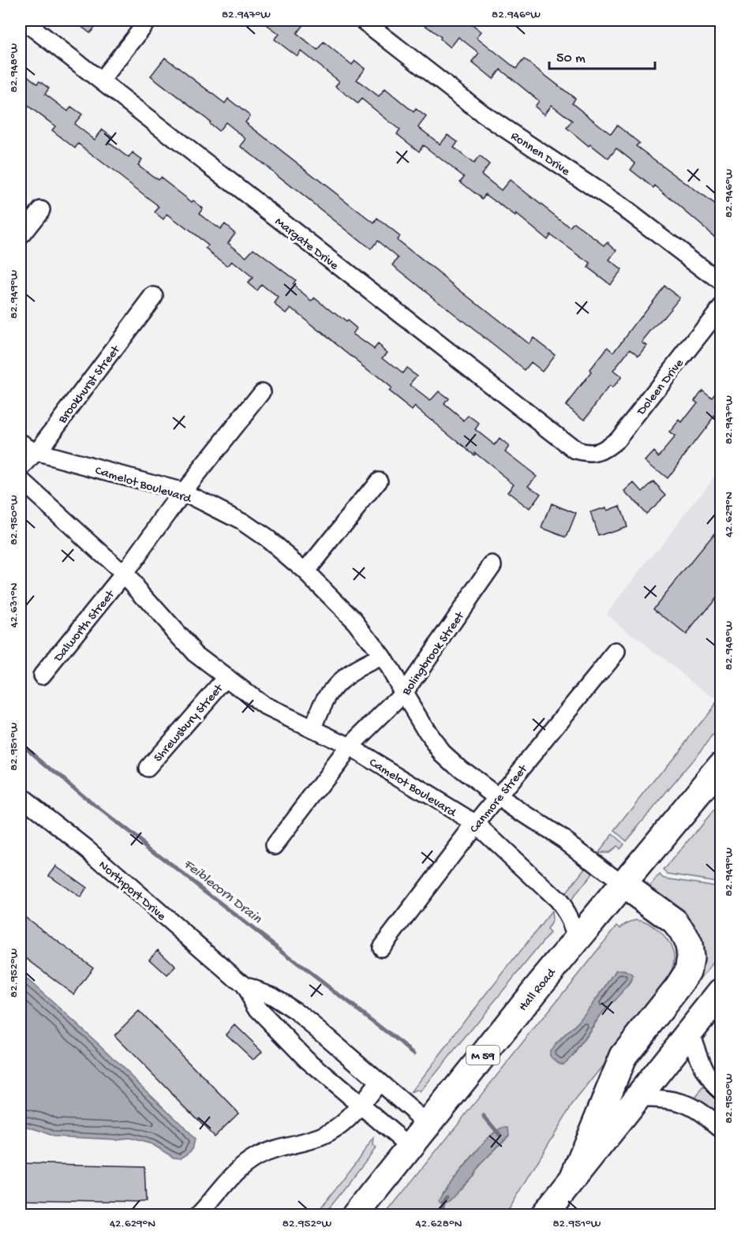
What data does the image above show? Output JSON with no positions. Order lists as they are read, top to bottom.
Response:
{
  "streets": {
    "highway": ["Hall Road", "M 59"],
    "street": [
      "Ronnen Drive",
      "Margate Drive",
      "Brookhurst Street",
      "Doleen Drive",
      "Camelot Boulevard",
      "Dalworth Street",
      "Bolingbrook Street",
      "Shrewsbury Street",
      "Canmore Street",
      "Northport Drive"
    ]
  },
  "crossings": [
    ["Margate Drive", "Doleen Drive"],
    ["Brookhurst Street", "Camelot Boulevard"],
    ["Camelot Boulevard", "Dalworth Street"],
    ["Camelot Boulevard", "Bolingbrook Street"],
    ["Camelot Boulevard", "Shrewsbury Street"],
    ["Camelot Boulevard", "Canmore Street"],
    ["Camelot Boulevard", "Hall Road"],
    ["Northport Drive", "Hall Road"]
  ],
  "water": ["Feiblecorn Drain"],
  "scale_bar": "50 m",
  "coordinates": [
    "82.947°W",
    "82.946°W",
    "82.948°W",
    "82.949°W",
    "42.629°N",
    "82.950°W",
    "42.631°N",
    "82.951°W",
    "82.952°W",
    "42.628°N"
  ]
}
